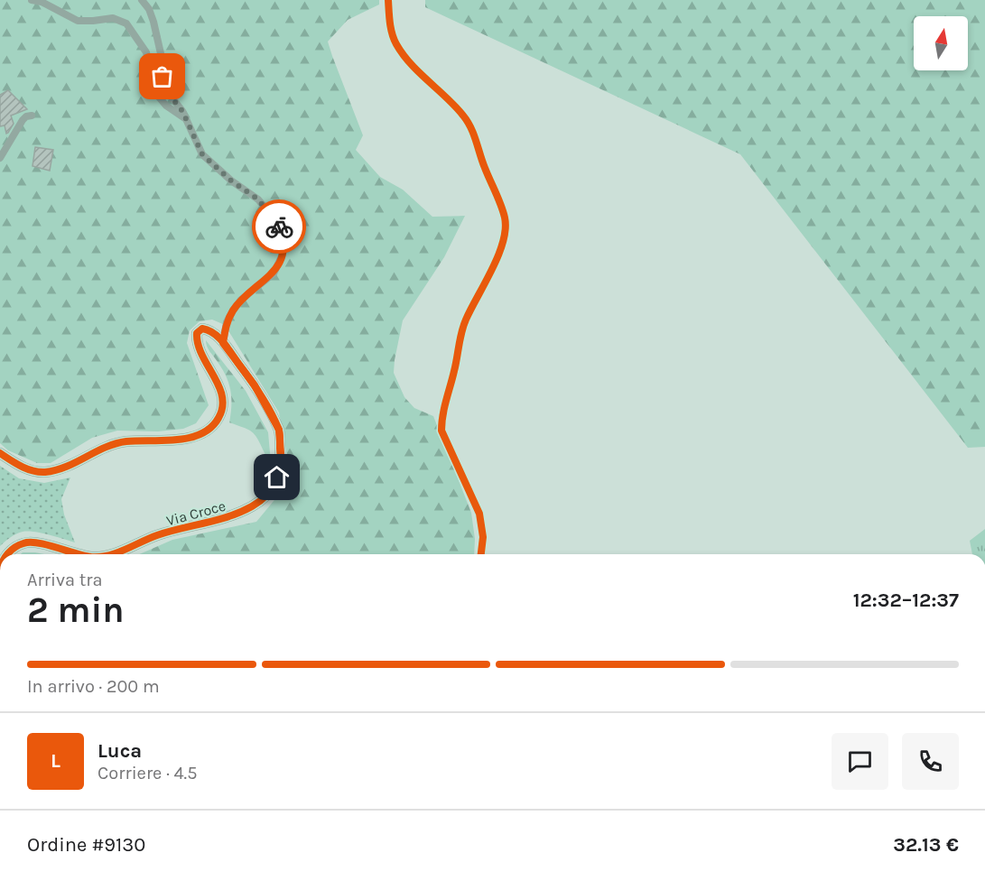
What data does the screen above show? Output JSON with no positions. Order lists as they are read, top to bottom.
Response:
{
  "streets": {
    "street": ["Via Croce"]
  },
  "north": "top",
  "page": {
    "heading": ["2 min", "Arriva tra", "12:32–12:37"],
    "panel": [
      "Luca",
      "Corriere · 4.5",
      "Ordine #9130",
      "32.13 €"
    ],
    "bar": "In arrivo · 200 m",
    "round": "L"
  }
}
